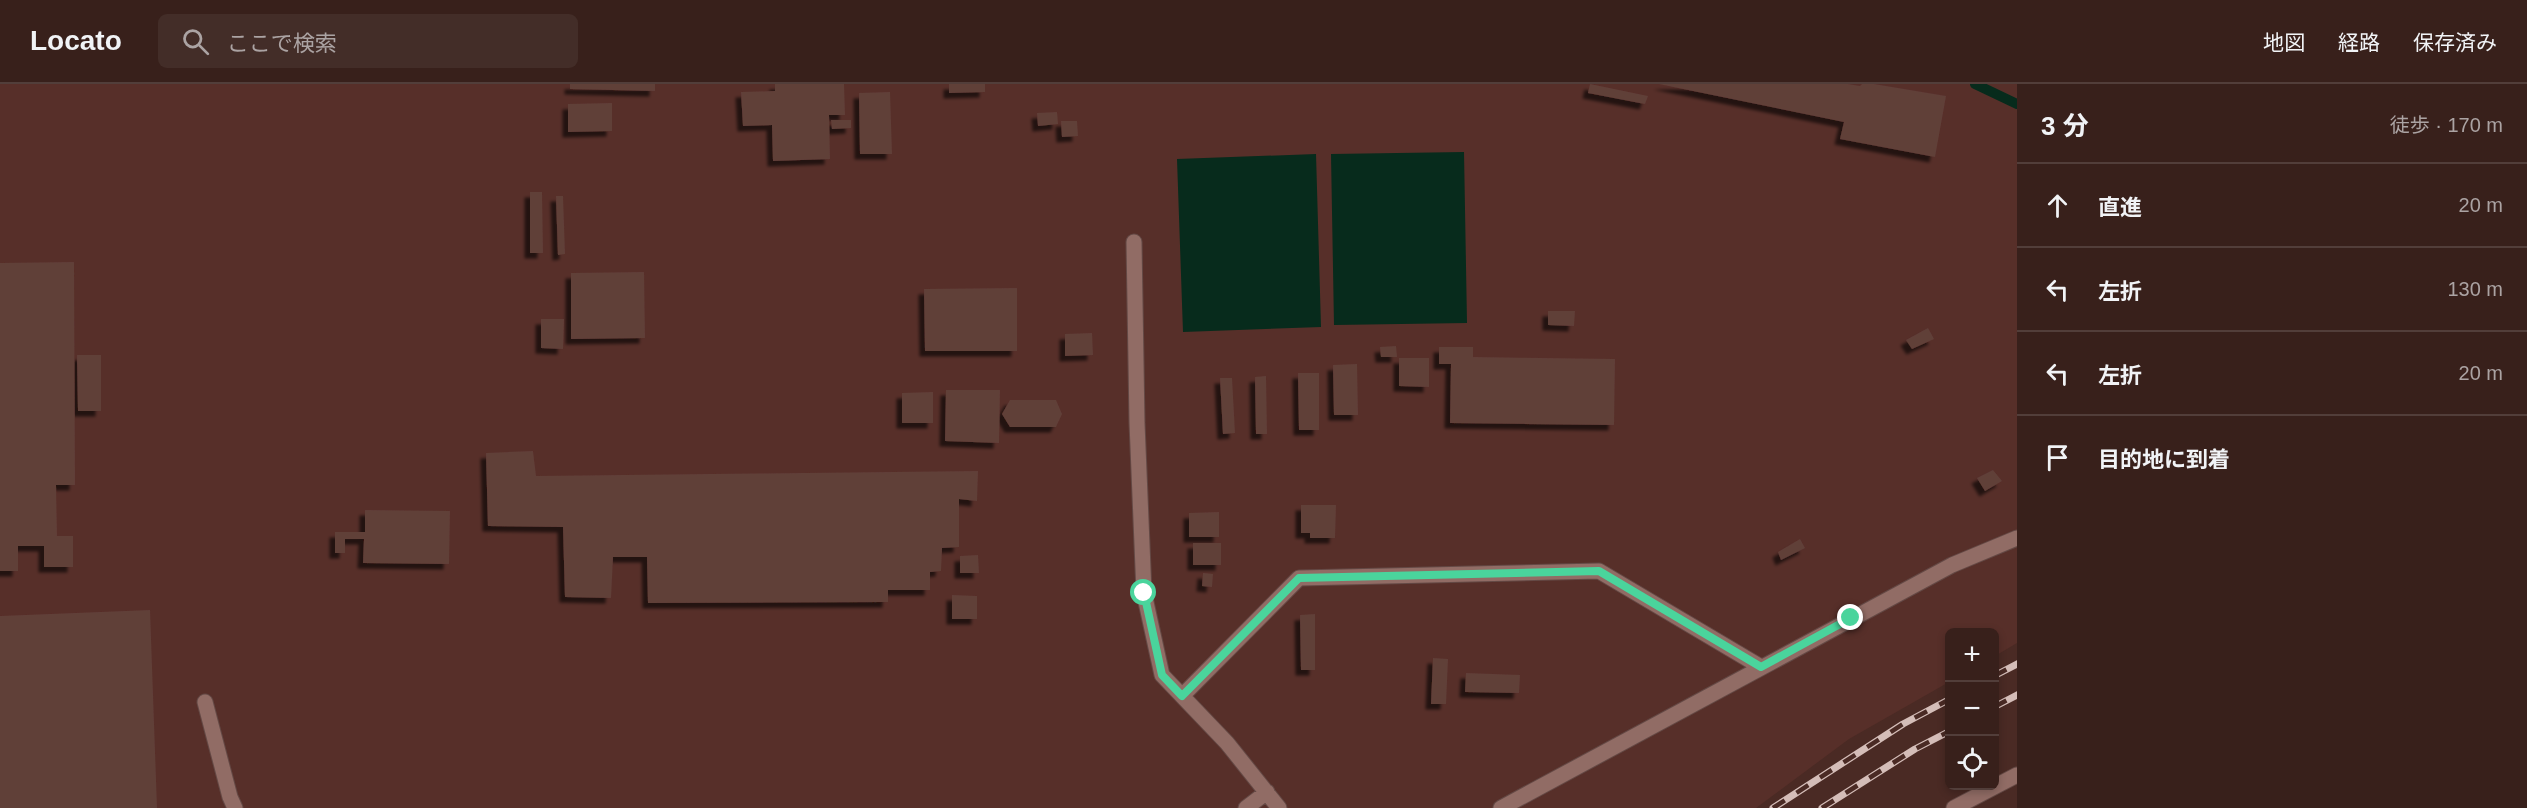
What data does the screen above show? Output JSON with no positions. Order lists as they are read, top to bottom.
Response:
{
  "page": {
    "header": "Locato",
    "search": "ここで検索",
    "nav": ["地図", "経路", "保存済み"],
    "heading": ["3 分", "徒歩 · 170 m"],
    "list": [
      ["直進", "20 m"],
      ["左折", "130 m"],
      ["左折", "20 m"],
      "目的地に到着"
    ],
    "map_buttons": ["+", "−"]
  }
}
